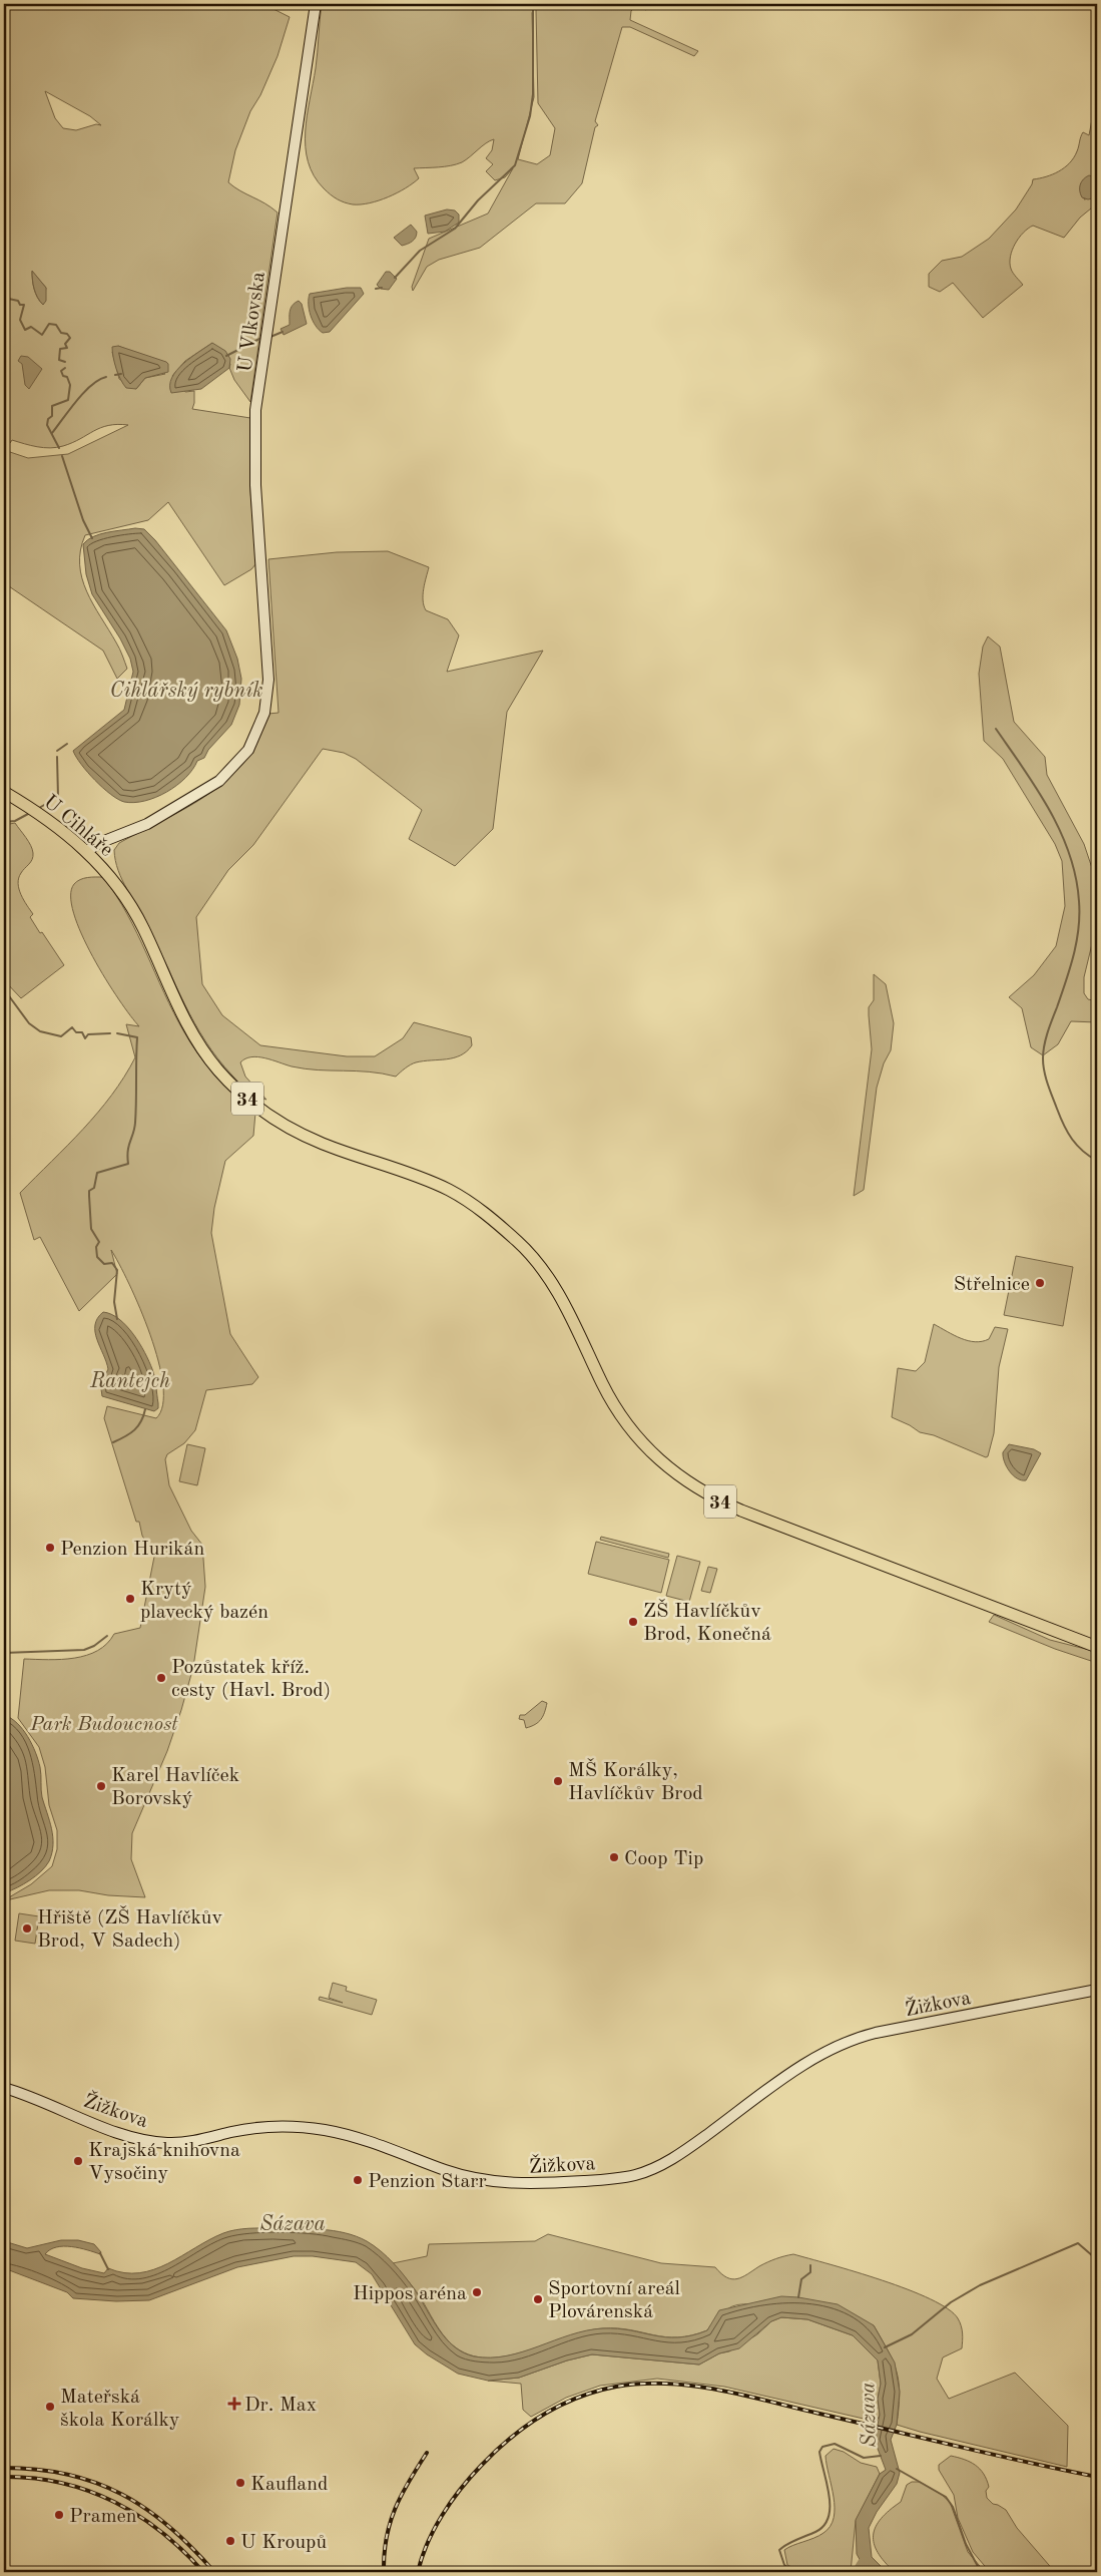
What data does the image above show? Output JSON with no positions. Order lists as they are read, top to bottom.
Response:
{
  "streets": {
    "main road": [
      "U Vlkovska",
      "U Cihláře",
      "34",
      "Žižkova"
    ]
  },
  "crossings": [
    ["U Vlkovska", "U Cihláře"]
  ],
  "water": ["Cihlářský rybník", "Rantejch", "Sázava"],
  "parks": ["Park Budoucnost"],
  "places": {
    "other": [
      "Střelnice",
      "Penzion Hurikán",
      "Krytý plavecký bazén",
      "ZŠ Havlíčkův Brod, Konečná",
      "Pozůstatek kříž. cesty (Havl. Brod)",
      "MŠ Korálky, Havlíčkův Brod",
      "Karel Havlíček Borovský",
      "Coop Tip",
      "Hřiště (ZŠ Havlíčkův Brod, V Sadech)",
      "Krajská knihovna Vysočiny",
      "Penzion Starr",
      "Hippos aréna",
      "Sportovní areál Plovárenská",
      "Mateřská škola Korálky",
      "Kaufland",
      "Pramen",
      "U Kroupů"
    ],
    "health": ["Dr. Max"]
  }
}
